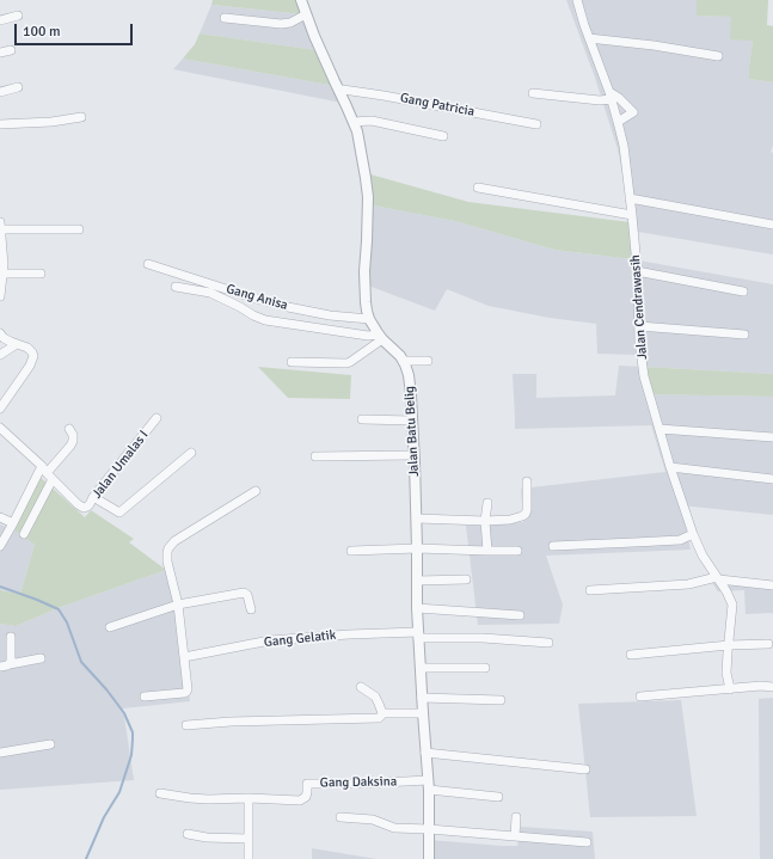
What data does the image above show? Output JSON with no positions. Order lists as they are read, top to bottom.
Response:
{
  "streets": {
    "street": [
      "Gang Patricia",
      "Gang Anisa",
      "Jalan Cendrawasih",
      "Jalan Batu Belig",
      "Jalan Umalas I",
      "Gang Gelatik",
      "Gang Daksina"
    ]
  },
  "crossings": [
    ["Gang Patricia", "Jalan Batu Belig"],
    ["Gang Anisa", "Jalan Batu Belig"],
    ["Jalan Batu Belig", "Gang Gelatik"],
    ["Jalan Batu Belig", "Gang Daksina"]
  ],
  "scale_bar": "100 m"
}
